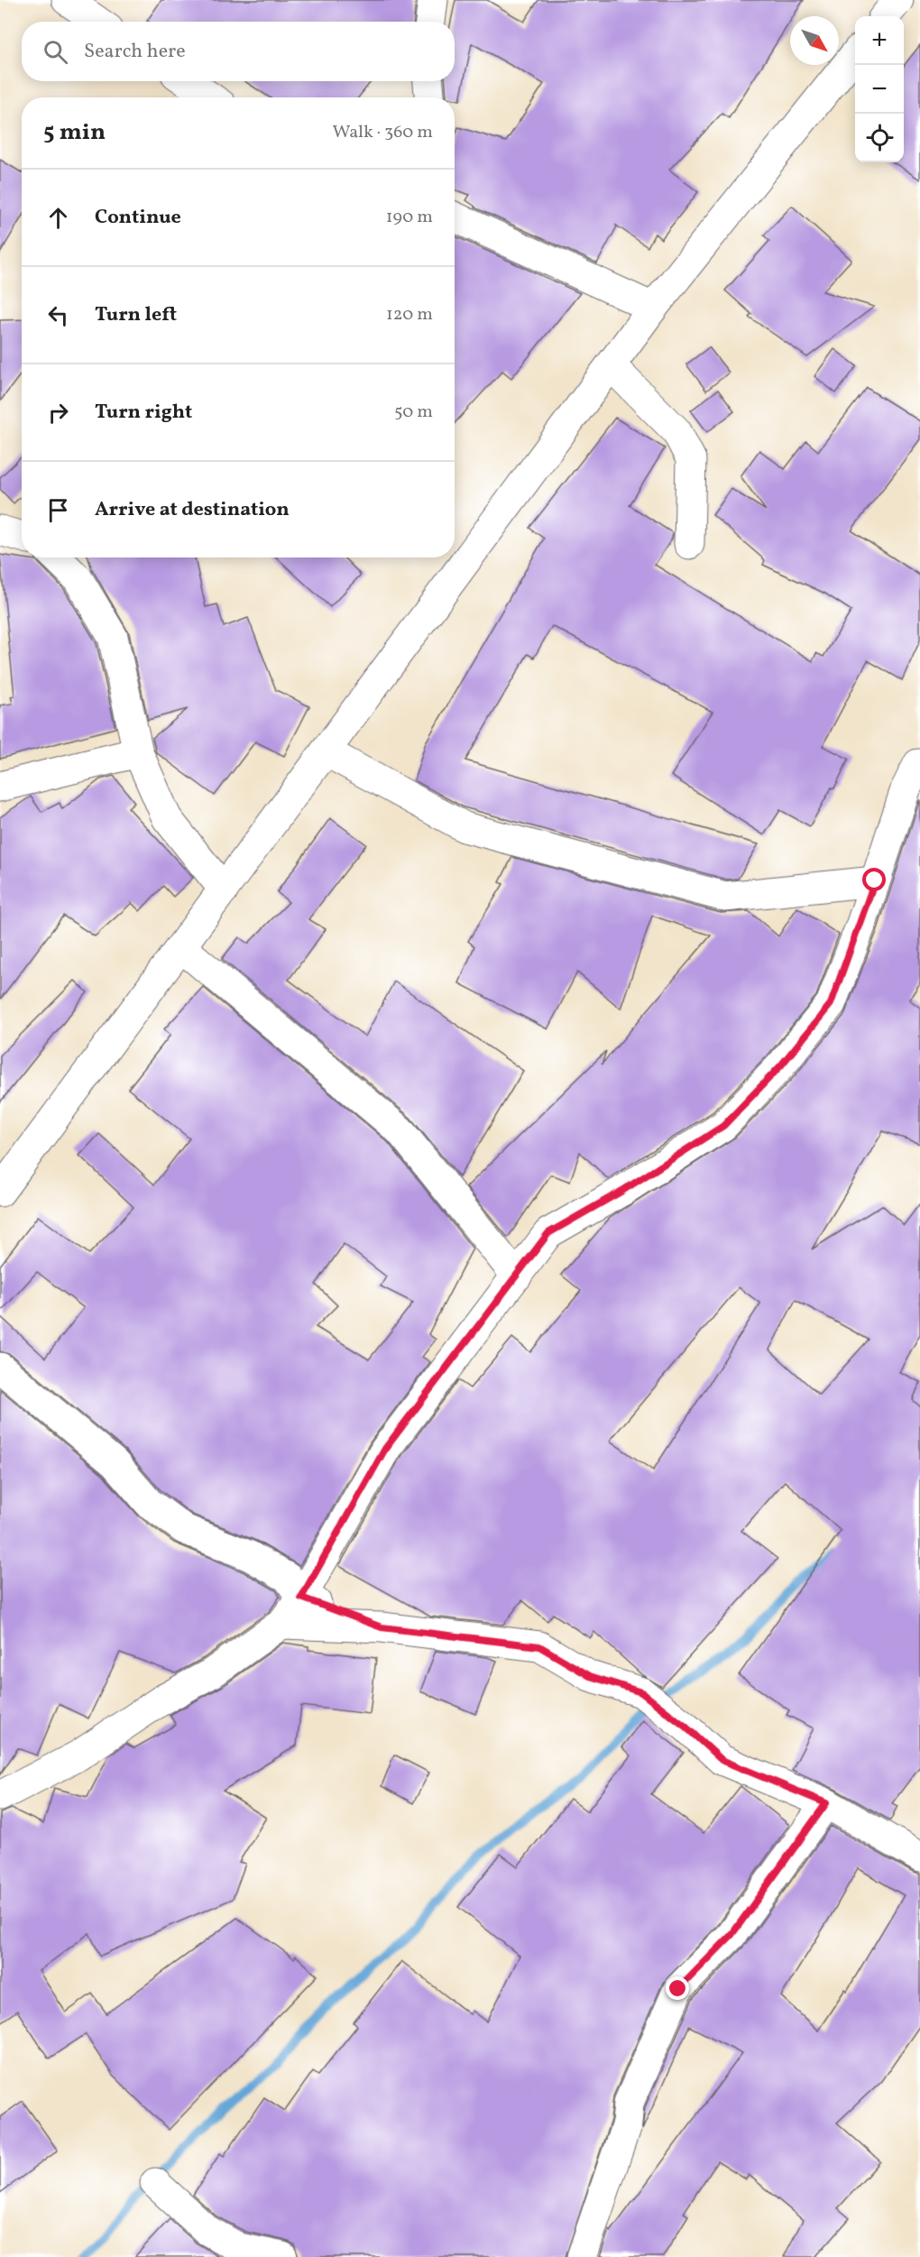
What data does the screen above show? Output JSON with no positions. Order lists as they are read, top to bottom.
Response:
{
  "north": "bottom right",
  "page": {
    "map_buttons": ["+", "−"],
    "search": "Search here",
    "heading": ["5 min", "Walk · 360 m"],
    "list": [
      ["Continue", "190 m"],
      ["Turn left", "120 m"],
      ["Turn right", "50 m"],
      "Arrive at destination"
    ]
  }
}
